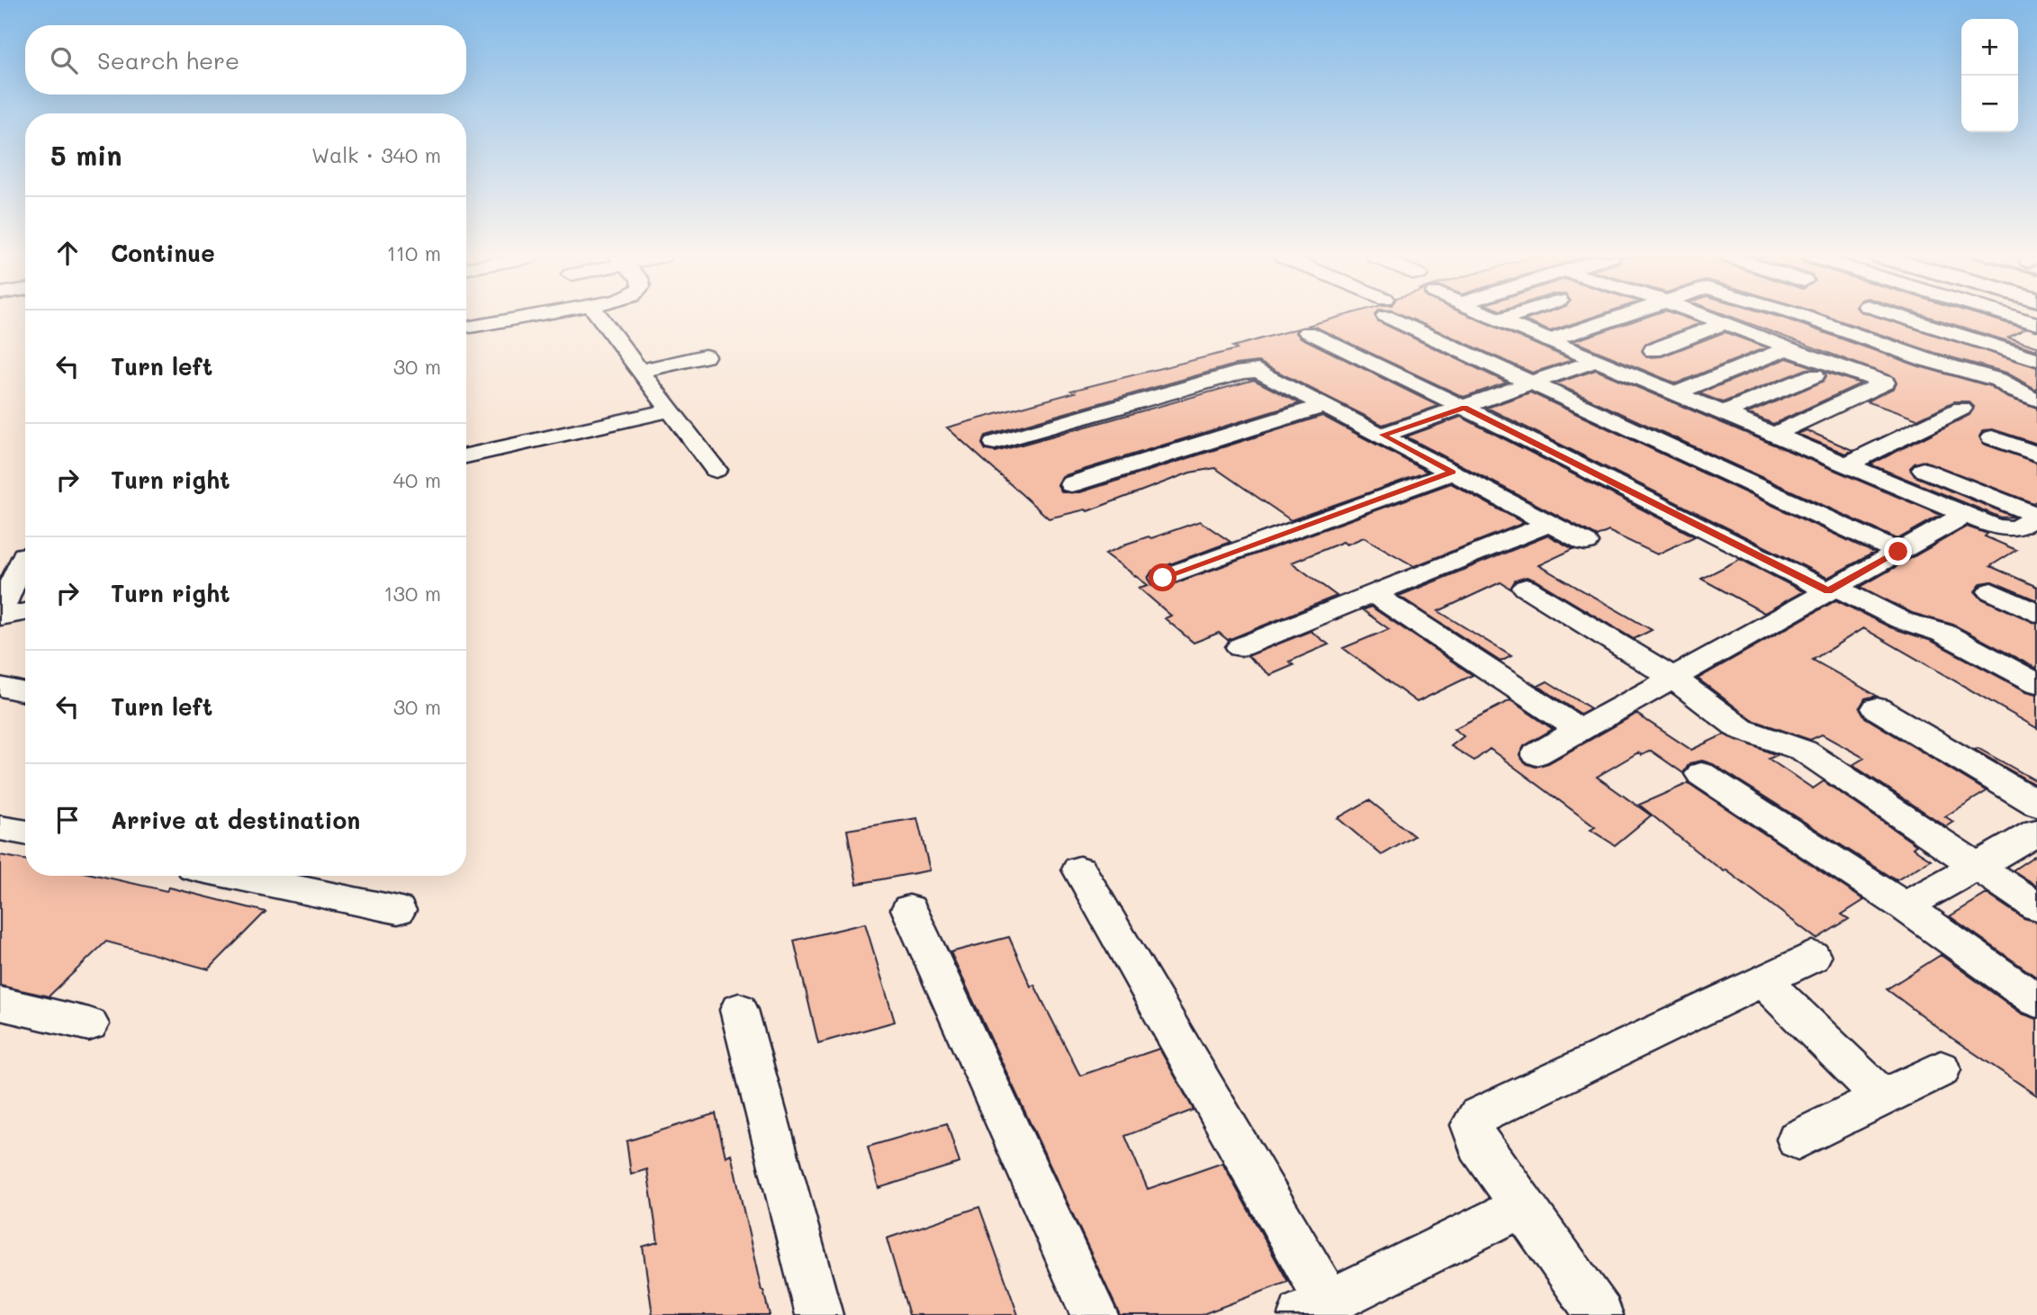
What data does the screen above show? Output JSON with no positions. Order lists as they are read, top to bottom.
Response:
{
  "page": {
    "map_buttons": ["+", "−"],
    "search": "Search here",
    "heading": ["5 min", "Walk · 340 m"],
    "list": [
      ["Continue", "110 m"],
      ["Turn left", "30 m"],
      ["Turn right", "40 m"],
      ["Turn right", "130 m"],
      ["Turn left", "30 m"],
      "Arrive at destination"
    ]
  }
}
